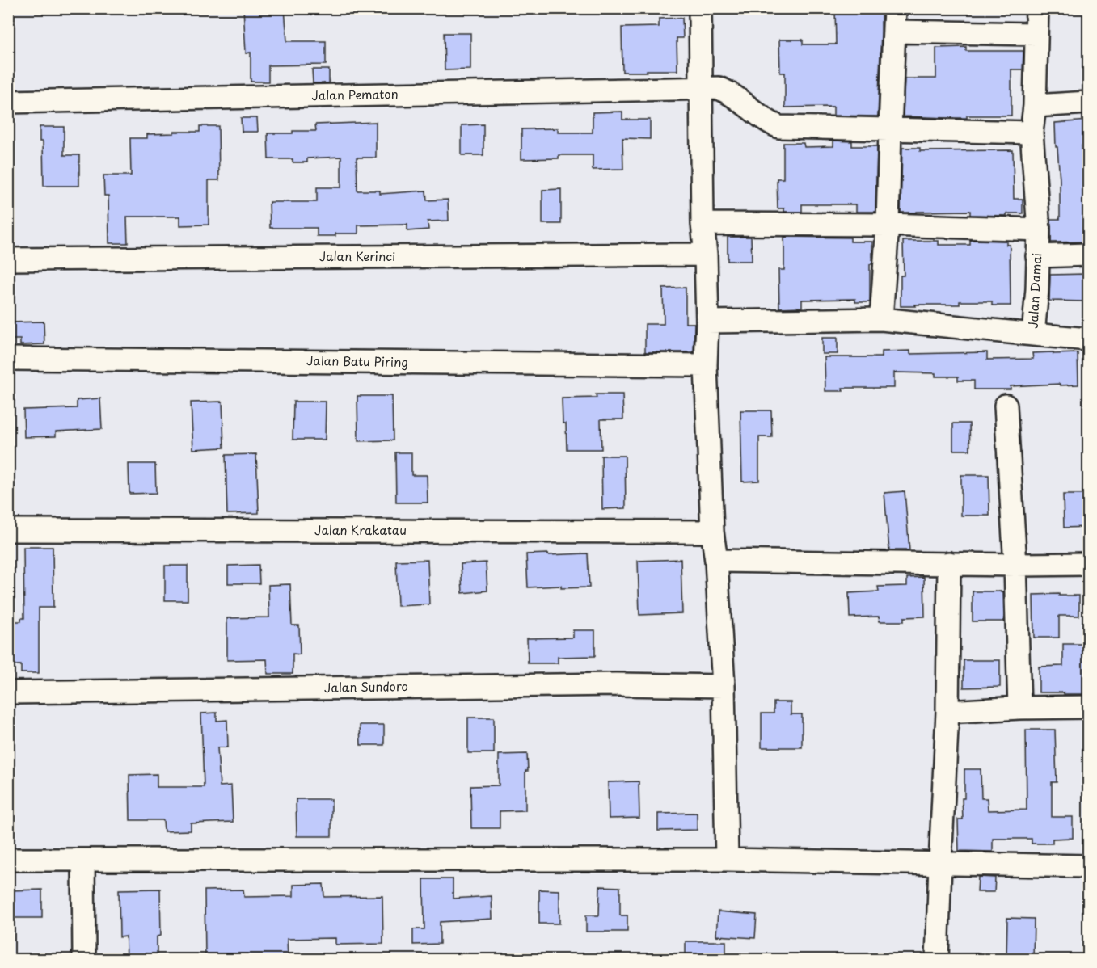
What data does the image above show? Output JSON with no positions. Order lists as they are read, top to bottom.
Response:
{
  "streets": {
    "street": [
      "Jalan Pematon",
      "Jalan Kerinci",
      "Jalan Damai",
      "Jalan Batu Piring",
      "Jalan Krakatau",
      "Jalan Sundoro"
    ]
  },
  "crossings": [
    ["Jalan Pematon", "Jalan Damai"]
  ]
}
